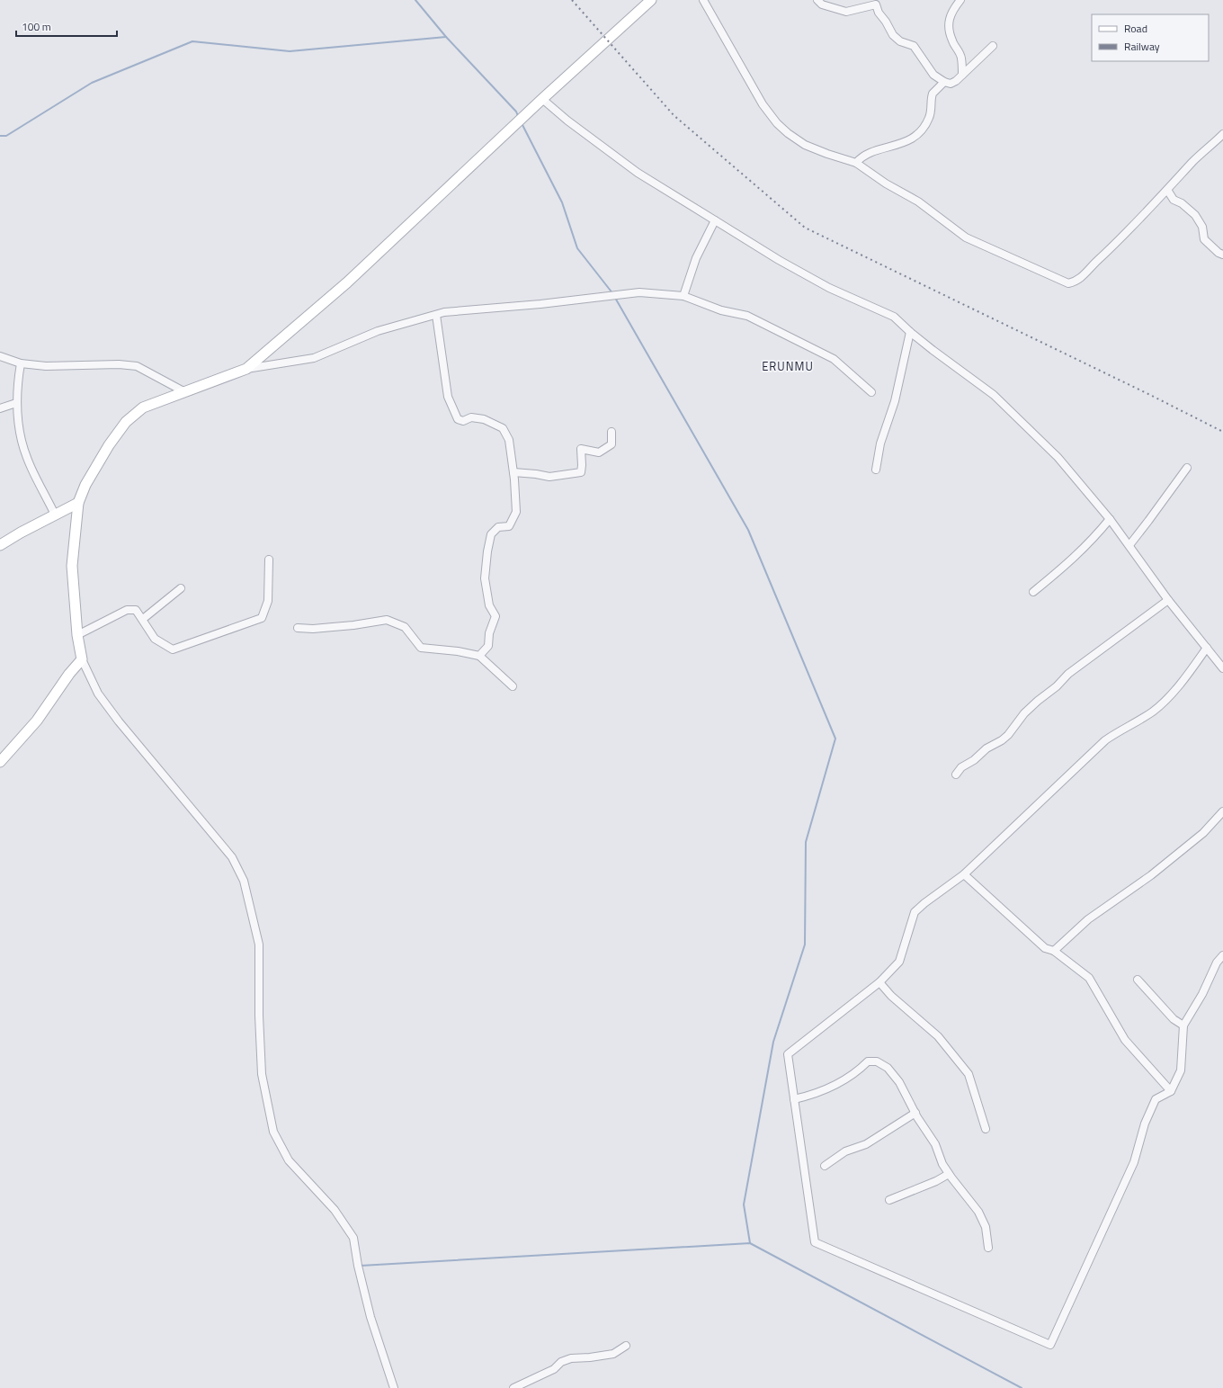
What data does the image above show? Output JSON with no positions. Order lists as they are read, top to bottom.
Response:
{
  "districts": ["ERUNMU"],
  "legend": ["Road", "Railway"],
  "scale_bar": "100 m"
}
